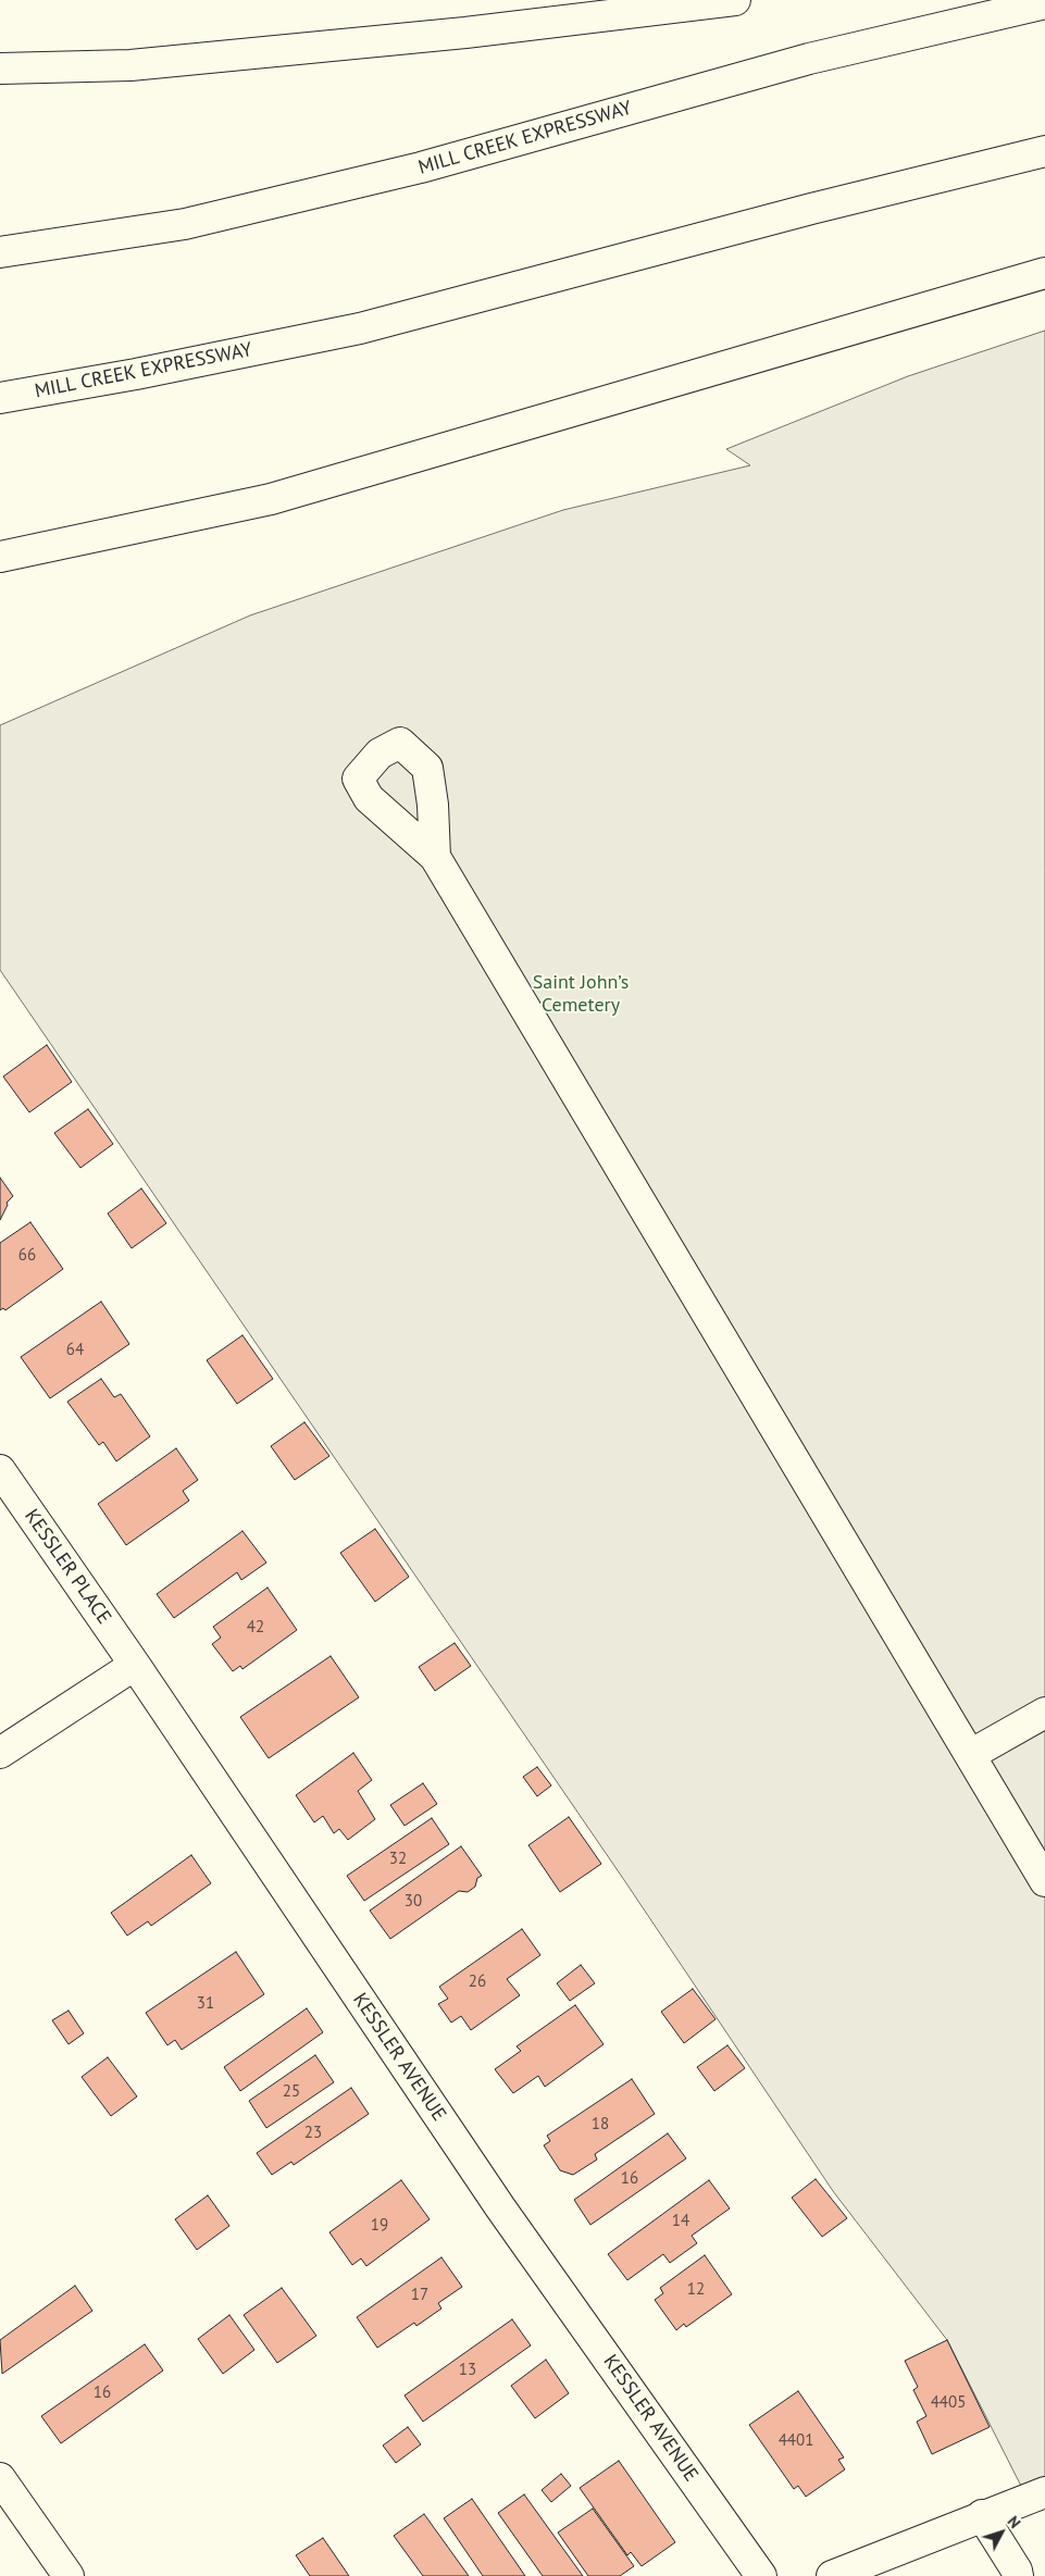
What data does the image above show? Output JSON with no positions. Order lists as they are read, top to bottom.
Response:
{
  "streets": {
    "main road": ["MILL CREEK EXPRESSWAY", "KESSLER PLACE", "KESSLER AVENUE"]
  },
  "crossings": [
    ["KESSLER PLACE", "KESSLER AVENUE"]
  ],
  "parks": ["Saint John’s Cemetery"],
  "house_numbers": [
    "66",
    "64",
    "42",
    "32",
    "30",
    "26",
    "31",
    "25",
    "18",
    "23",
    "16",
    "14",
    "19",
    "12",
    "17",
    "13",
    "16",
    "4405",
    "4401"
  ],
  "north": "top right"
}
